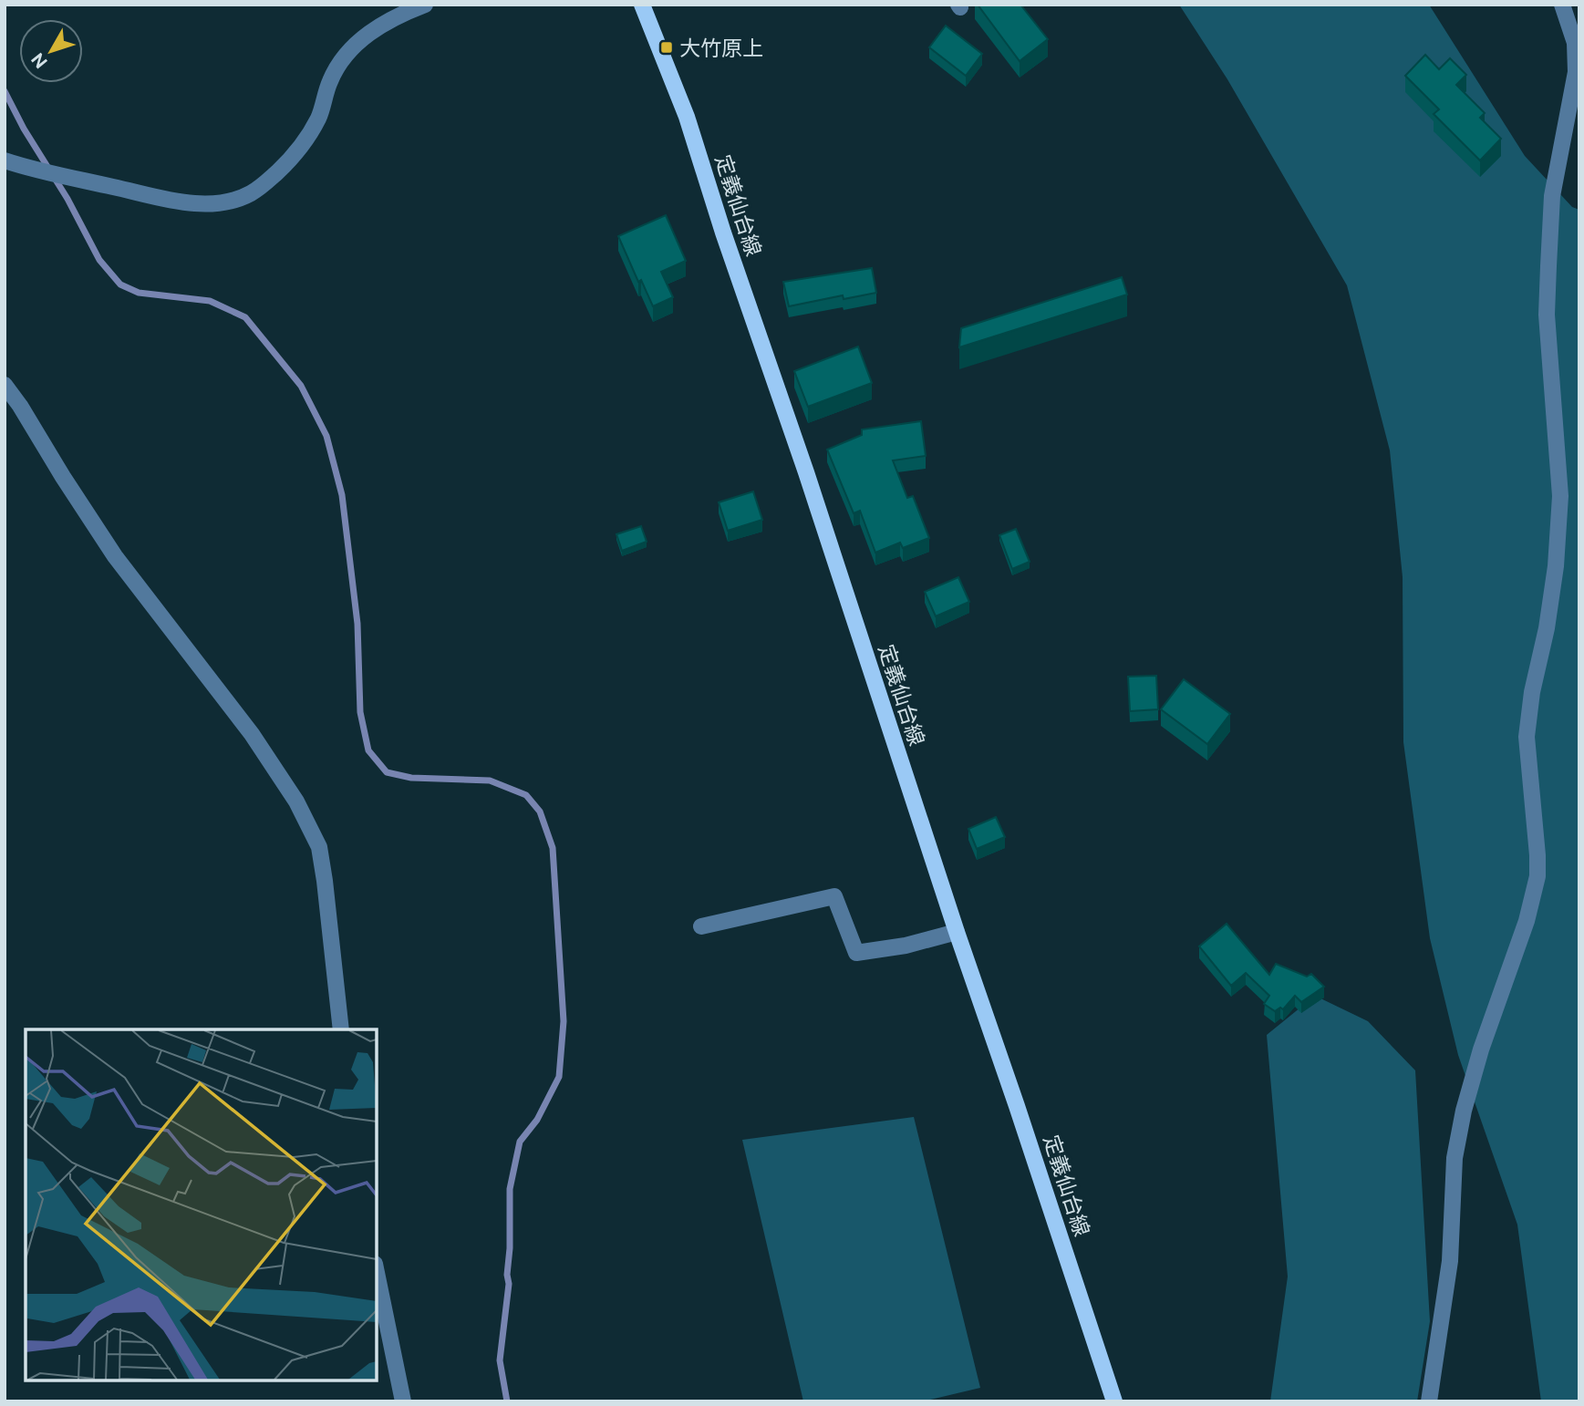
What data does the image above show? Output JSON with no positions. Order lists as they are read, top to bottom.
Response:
{
  "streets": {
    "main road": ["定義仙台線"]
  },
  "places": {
    "transit": ["大竹原上"]
  },
  "north": "bottom left"
}
